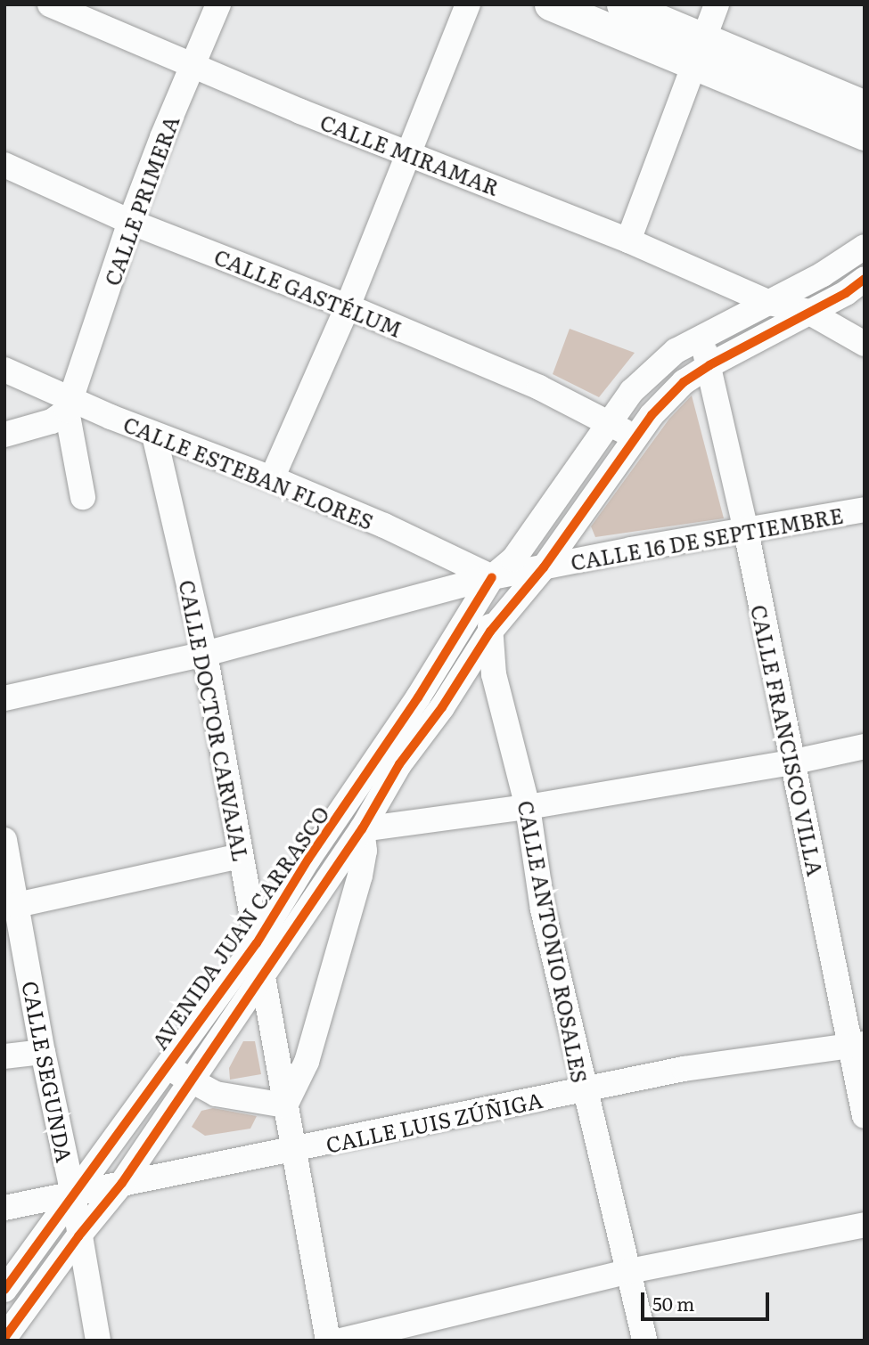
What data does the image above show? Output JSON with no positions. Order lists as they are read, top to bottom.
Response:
{
  "streets": {
    "street": [
      "CALLE MIRAMAR",
      "CALLE PRIMERA",
      "CALLE GASTÉLUM",
      "CALLE ESTEBAN FLORES",
      "CALLE 16 DE SEPTIEMBRE",
      "CALLE DOCTOR CARVAJAL",
      "CALLE FRANCISCO VILLA",
      "AVENIDA JUAN CARRASCO",
      "CALLE ANTONIO ROSALES",
      "CALLE SEGUNDA",
      "CALLE LUIS ZÚÑIGA"
    ]
  },
  "crossings": [
    ["CALLE MIRAMAR", "CALLE PRIMERA"],
    ["CALLE MIRAMAR", "AVENIDA JUAN CARRASCO"],
    ["CALLE PRIMERA", "CALLE GASTÉLUM"],
    ["CALLE PRIMERA", "CALLE ESTEBAN FLORES"],
    ["CALLE GASTÉLUM", "AVENIDA JUAN CARRASCO"],
    ["CALLE ESTEBAN FLORES", "CALLE 16 DE SEPTIEMBRE"],
    ["CALLE ESTEBAN FLORES", "CALLE DOCTOR CARVAJAL"],
    ["CALLE ESTEBAN FLORES", "AVENIDA JUAN CARRASCO"],
    ["CALLE ESTEBAN FLORES", "CALLE ANTONIO ROSALES"],
    ["CALLE 16 DE SEPTIEMBRE", "CALLE DOCTOR CARVAJAL"],
    ["CALLE 16 DE SEPTIEMBRE", "CALLE FRANCISCO VILLA"],
    ["CALLE 16 DE SEPTIEMBRE", "AVENIDA JUAN CARRASCO"],
    ["CALLE 16 DE SEPTIEMBRE", "CALLE ANTONIO ROSALES"],
    ["CALLE DOCTOR CARVAJAL", "AVENIDA JUAN CARRASCO"],
    ["CALLE DOCTOR CARVAJAL", "CALLE LUIS ZÚÑIGA"],
    ["CALLE FRANCISCO VILLA", "AVENIDA JUAN CARRASCO"],
    ["CALLE FRANCISCO VILLA", "CALLE LUIS ZÚÑIGA"],
    ["AVENIDA JUAN CARRASCO", "CALLE ANTONIO ROSALES"],
    ["AVENIDA JUAN CARRASCO", "CALLE SEGUNDA"],
    ["AVENIDA JUAN CARRASCO", "CALLE LUIS ZÚÑIGA"],
    ["CALLE ANTONIO ROSALES", "CALLE LUIS ZÚÑIGA"],
    ["CALLE SEGUNDA", "CALLE LUIS ZÚÑIGA"]
  ],
  "scale_bar": "50 m"
}
